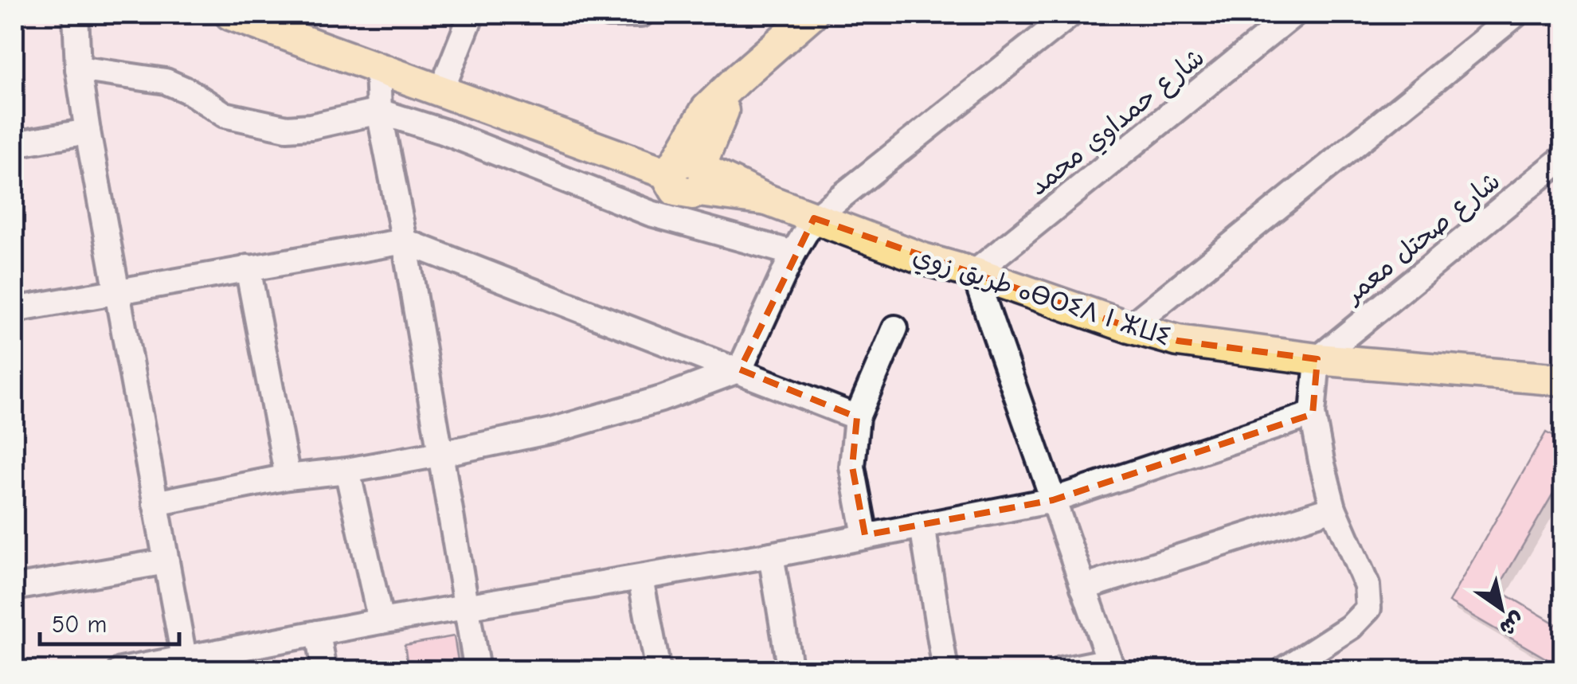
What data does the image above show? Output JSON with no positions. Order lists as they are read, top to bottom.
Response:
{
  "streets": {
    "main road": ["طريق زوي ⴰⴱⵔⵉⴷ ⵏ ⵣⵡⵉ"],
    "street": ["شارع حمداوي محمد", "شارع صحتل معمر"]
  },
  "crossings": [
    ["شارع حمداوي محمد", "طريق زوي ⴰⴱⵔⵉⴷ ⵏ ⵣⵡⵉ"],
    ["شارع صحتل معمر", "طريق زوي ⴰⴱⵔⵉⴷ ⵏ ⵣⵡⵉ"]
  ],
  "scale_bar": "50 m",
  "north": "bottom right"
}
